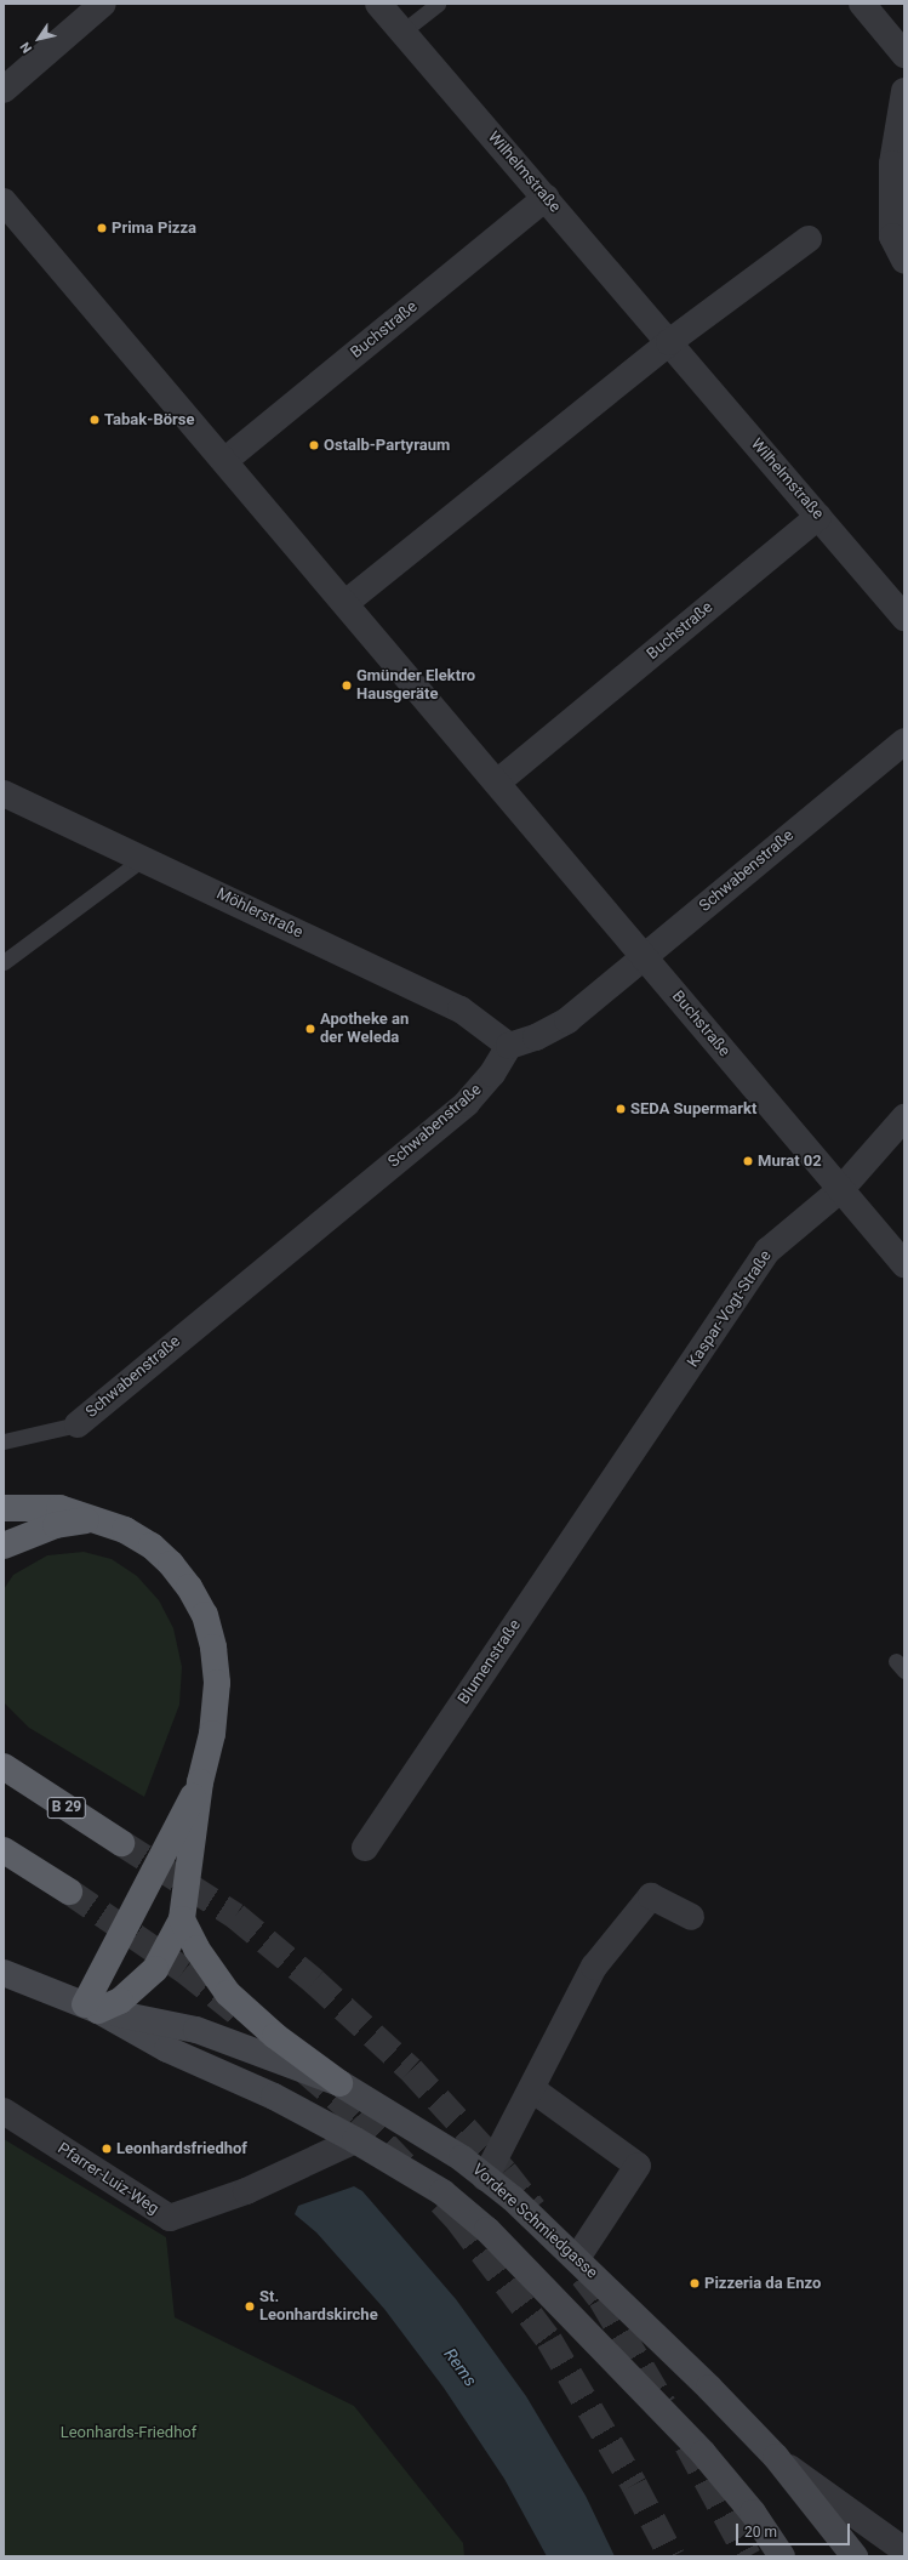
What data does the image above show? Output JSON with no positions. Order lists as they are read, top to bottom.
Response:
{
  "streets": {
    "highway": ["B 29"],
    "main road": ["Vordere Schmiedgasse"],
    "street": [
      "Wilhelmstraße",
      "Buchstraße",
      "Schwabenstraße",
      "Möhlerstraße",
      "Kaspar-Vogt-Straße",
      "Blumenstraße",
      "Pfarrer-Luiz-Weg"
    ]
  },
  "crossings": [
    ["Wilhelmstraße", "Buchstraße"],
    ["Buchstraße", "Schwabenstraße"],
    ["Buchstraße", "Kaspar-Vogt-Straße"],
    ["Schwabenstraße", "Möhlerstraße"],
    ["Kaspar-Vogt-Straße", "Blumenstraße"]
  ],
  "water": ["Rems"],
  "parks": ["Leonhards-Friedhof"],
  "places": [
    "Prima Pizza",
    "Tabak-Börse",
    "Ostalb-Partyraum",
    "Gmünder Elektro Hausgeräte",
    "Apotheke an der Weleda",
    "SEDA Supermarkt",
    "Murat 02",
    "Leonhardsfriedhof",
    "Pizzeria da Enzo",
    "St. Leonhardskirche"
  ],
  "scale_bar": "20 m",
  "north": "bottom left"
}
